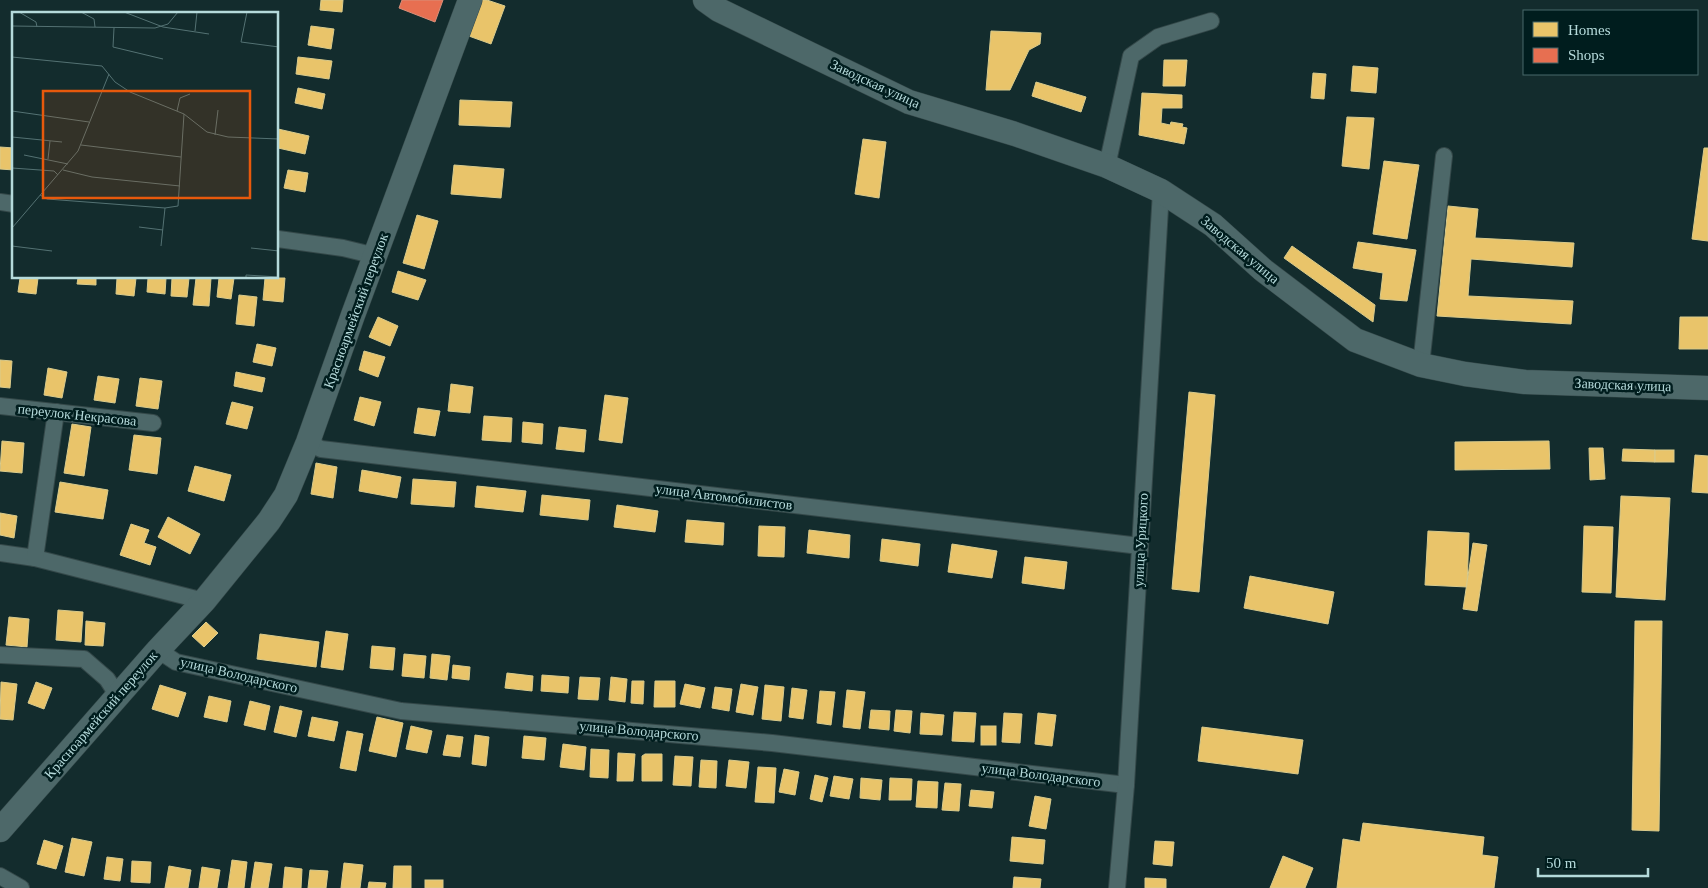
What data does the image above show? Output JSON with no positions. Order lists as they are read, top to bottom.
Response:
{
  "streets": {
    "main road": ["Заводская улица", "Красноармейский переулок"],
    "street": [
      "переулок Некрасова",
      "улица Автомобилистов",
      "улица Урицкого",
      "улица Володарского"
    ]
  },
  "crossings": [
    ["Заводская улица", "улица Урицкого"],
    ["Красноармейский переулок", "улица Автомобилистов"],
    ["Красноармейский переулок", "улица Володарского"],
    ["улица Автомобилистов", "улица Урицкого"],
    ["улица Урицкого", "улица Володарского"]
  ],
  "legend": ["Homes", "Shops"],
  "scale_bar": "50 m"
}
